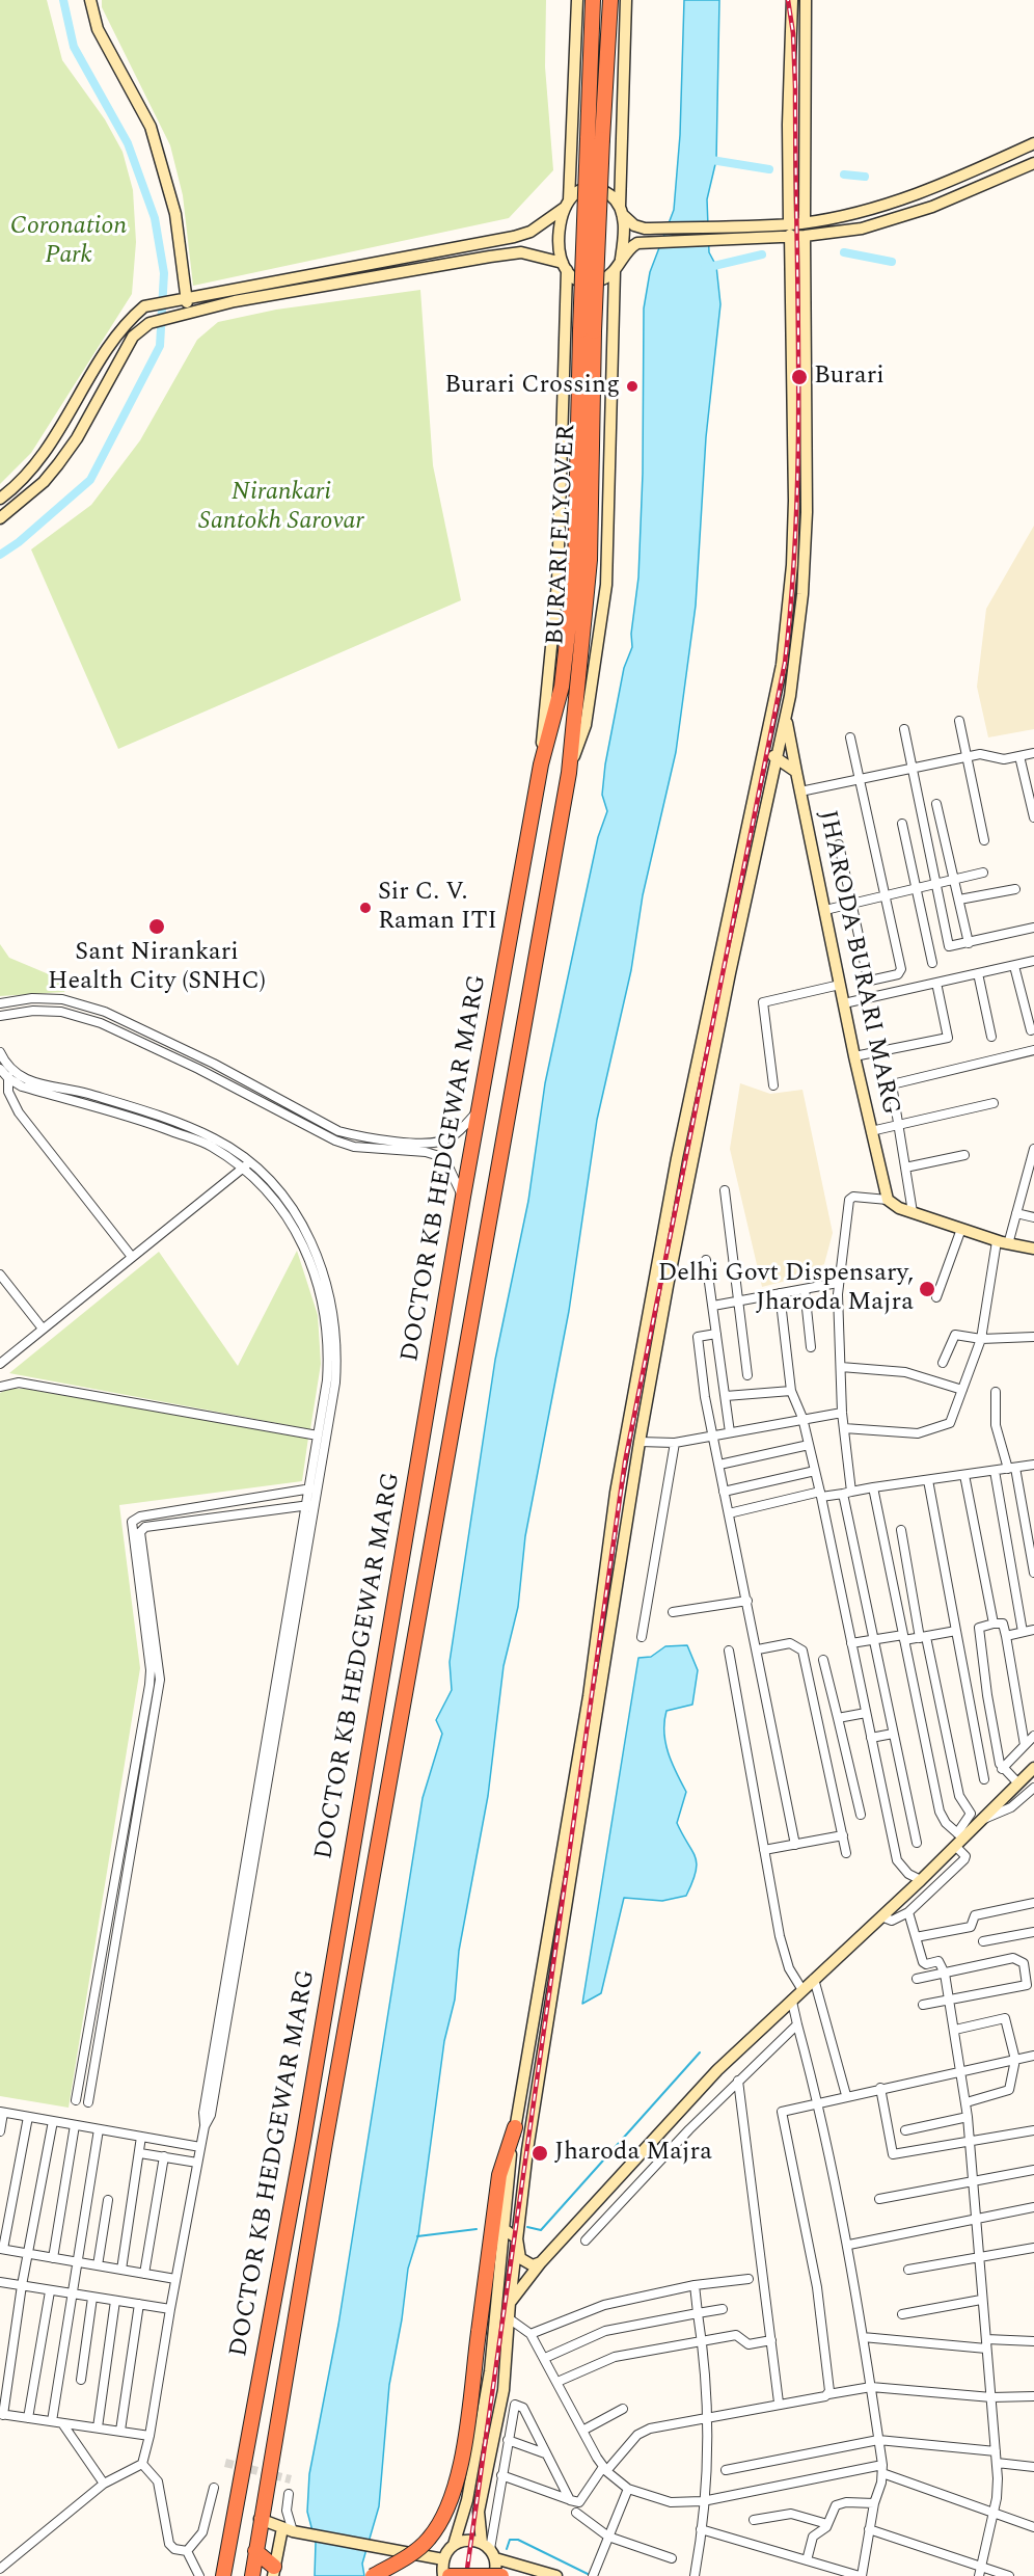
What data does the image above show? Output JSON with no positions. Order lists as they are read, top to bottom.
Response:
{
  "streets": {
    "highway": ["BURARI FLYOVER", "DOCTOR KB HEDGEWAR MARG"],
    "main road": ["JHARODA BURARI MARG"]
  },
  "crossings": [
    ["BURARI FLYOVER", "DOCTOR KB HEDGEWAR MARG"]
  ],
  "parks": ["Coronation Park", "Nirankari Santokh Sarovar"],
  "places": [
    "Burari",
    "Burari Crossing",
    "Sir C. V. Raman ITI",
    "Sant Nirankari Health City (SNHC)",
    "Delhi Govt Dispensary, Jharoda Majra",
    "Jharoda Majra"
  ]
}
